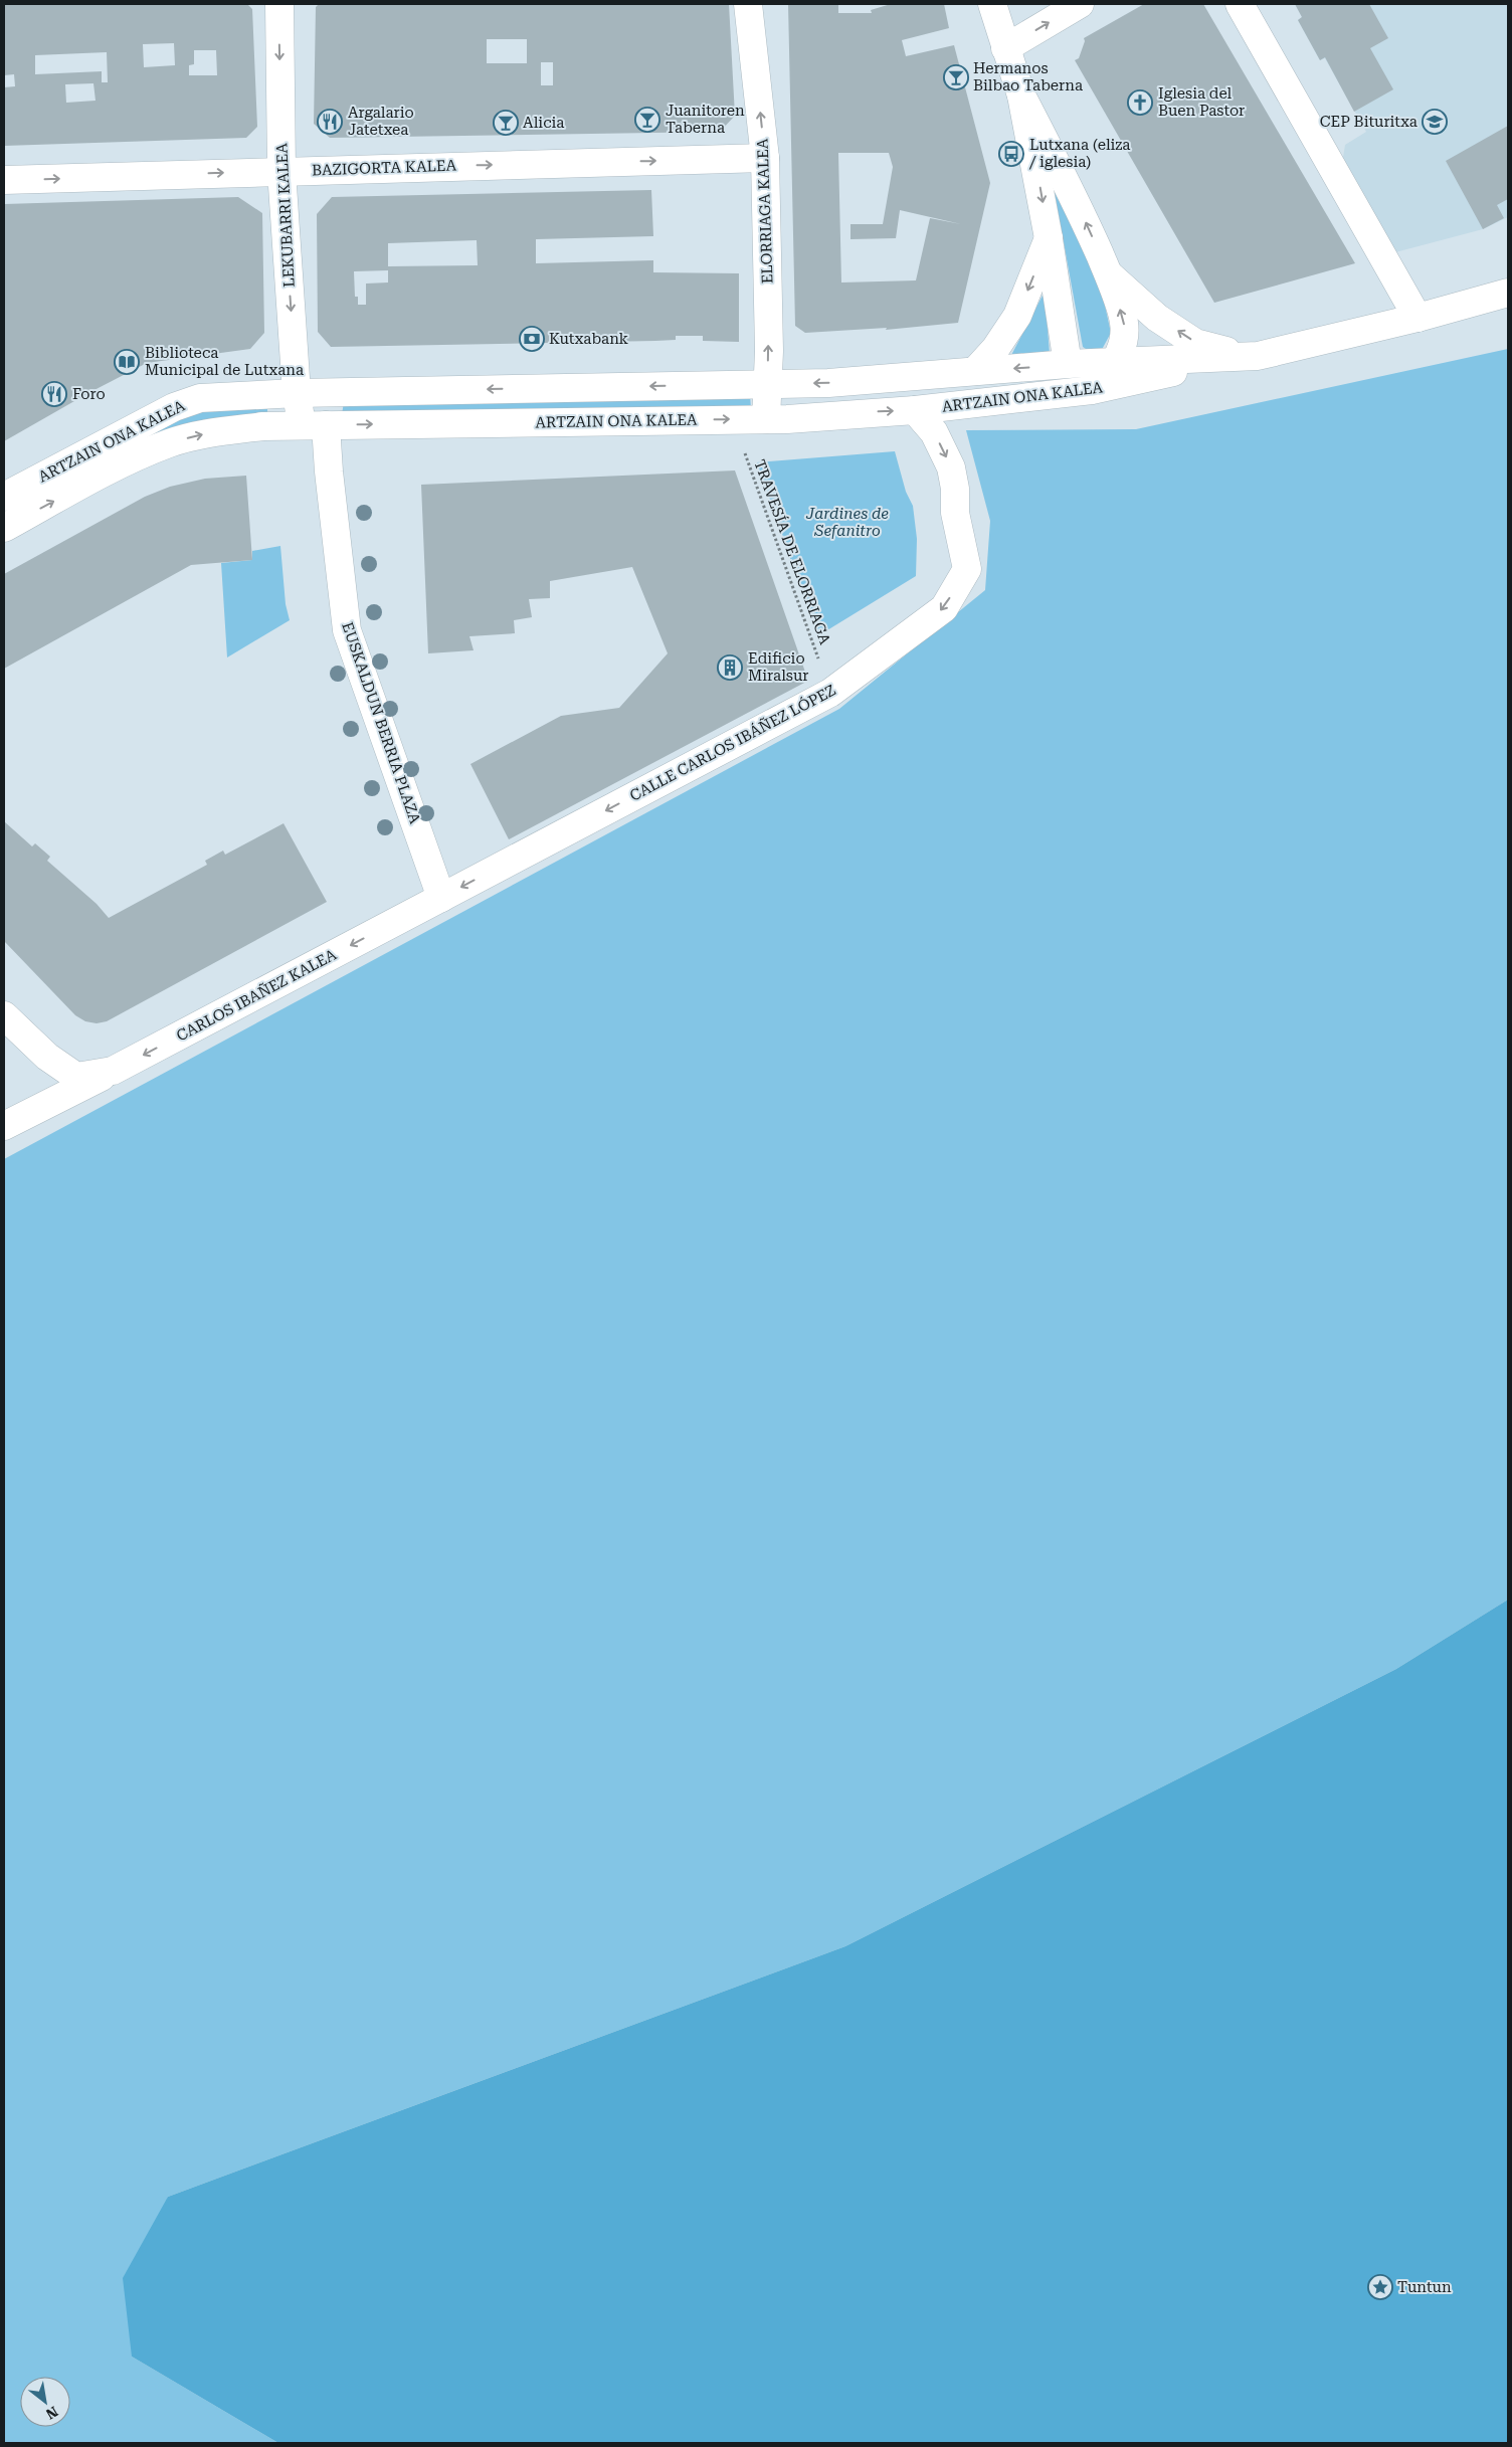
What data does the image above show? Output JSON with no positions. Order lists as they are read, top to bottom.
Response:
{
  "streets": {
    "street": [
      "BAZIGORTA KALEA",
      "ELORRIAGA KALEA",
      "LEKUBARRI KALEA",
      "ARTZAIN ONA KALEA",
      "EUSKALDUN BERRIA PLAZA",
      "CALLE CARLOS IBÁÑEZ LÓPEZ",
      "CARLOS IBAÑEZ KALEA"
    ],
    "path": ["TRAVESÍA DE ELORRIAGA"]
  },
  "crossings": [
    ["BAZIGORTA KALEA", "ELORRIAGA KALEA"],
    ["BAZIGORTA KALEA", "LEKUBARRI KALEA"],
    ["ELORRIAGA KALEA", "ARTZAIN ONA KALEA"],
    ["LEKUBARRI KALEA", "ARTZAIN ONA KALEA"],
    ["LEKUBARRI KALEA", "EUSKALDUN BERRIA PLAZA"],
    ["ARTZAIN ONA KALEA", "TRAVESÍA DE ELORRIAGA"],
    ["ARTZAIN ONA KALEA", "EUSKALDUN BERRIA PLAZA"],
    ["ARTZAIN ONA KALEA", "CALLE CARLOS IBÁÑEZ LÓPEZ"],
    ["TRAVESÍA DE ELORRIAGA", "CALLE CARLOS IBÁÑEZ LÓPEZ"],
    ["EUSKALDUN BERRIA PLAZA", "CALLE CARLOS IBÁÑEZ LÓPEZ"],
    ["CALLE CARLOS IBÁÑEZ LÓPEZ", "CARLOS IBAÑEZ KALEA"]
  ],
  "one_way": [
    "BAZIGORTA KALEA",
    "ELORRIAGA KALEA",
    "LEKUBARRI KALEA",
    "CALLE CARLOS IBÁÑEZ LÓPEZ",
    "CARLOS IBAÑEZ KALEA"
  ],
  "parks": ["Jardines de Sefanitro"],
  "places": {
    "bar": ["Hermanos Bilbao Taberna", "Juanitoren Taberna", "Alicia"],
    "church": ["Iglesia del Buen Pastor"],
    "restaurant": ["Argalario Jatetxea", "Foro"],
    "school or university": ["CEP Bituritxa"],
    "bus stop": ["Lutxana (eliza / iglesia)"],
    "bank": ["Kutxabank"],
    "library": ["Biblioteca Municipal de Lutxana"],
    "building": ["Edificio Miralsur"],
    "place": ["Tuntun"]
  },
  "north": "bottom right"
}
